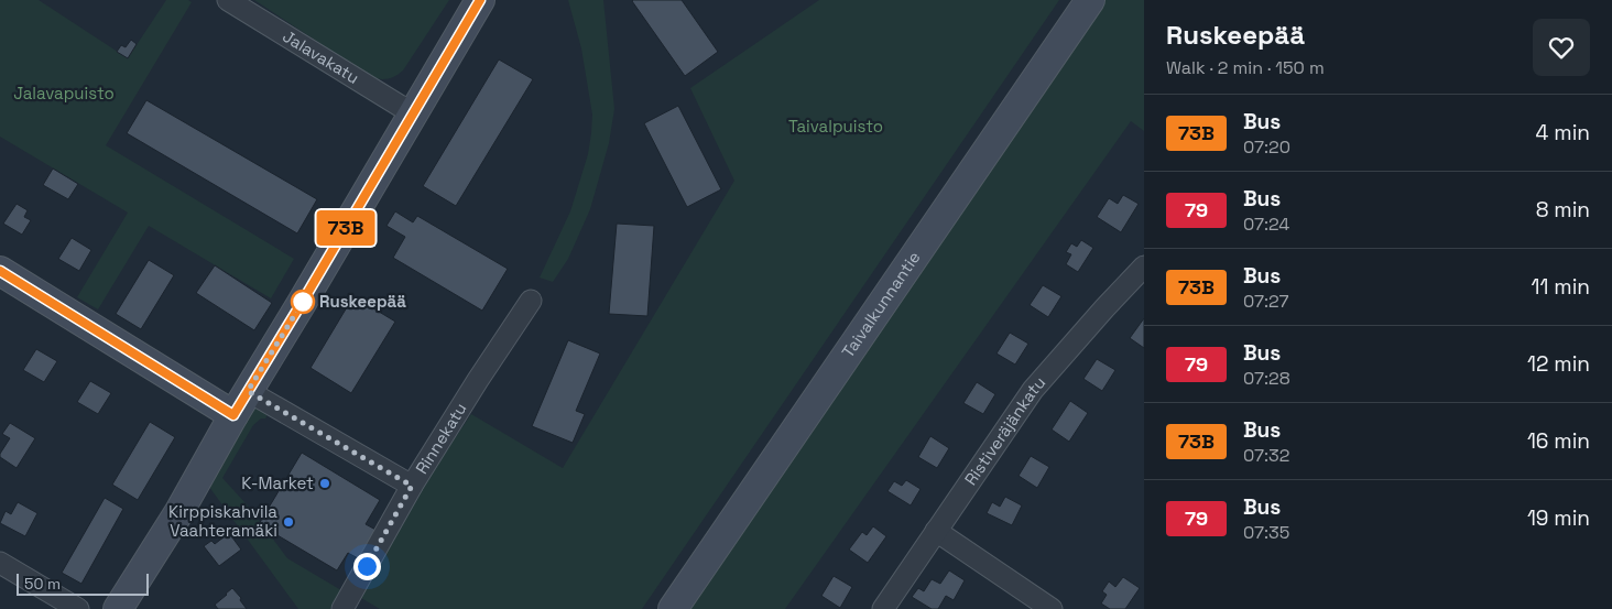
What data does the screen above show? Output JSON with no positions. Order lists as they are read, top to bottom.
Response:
{
  "streets": {
    "street": [
      "Jalavakatu",
      "Taivalkunnantie",
      "Ristiveräjänkatu",
      "Rinnekatu"
    ]
  },
  "parks": ["Jalavapuisto", "Taivalpuisto"],
  "places": ["Ruskeepää", "K-Market", "Kirppiskahvila Vaahteramäki"],
  "lines": ["bus line 73B"],
  "scale_bar": "50 m",
  "page": {
    "on_map": "73B",
    "heading": ["Ruskeepää", "Walk · 2 min · 150 m"],
    "list": [
      {
        "mark": "73B",
        "name": "Bus",
        "note": "07:20",
        "value": "4 min"
      },
      {
        "mark": "79",
        "name": "Bus",
        "note": "07:24",
        "value": "8 min"
      },
      {
        "mark": "73B",
        "name": "Bus",
        "note": "07:27",
        "value": "11 min"
      },
      {
        "mark": "79",
        "name": "Bus",
        "note": "07:28",
        "value": "12 min"
      },
      {
        "mark": "73B",
        "name": "Bus",
        "note": "07:32",
        "value": "16 min"
      },
      {
        "mark": "79",
        "name": "Bus",
        "note": "07:35",
        "value": "19 min"
      }
    ],
    "scale": "50 m"
  }
}
